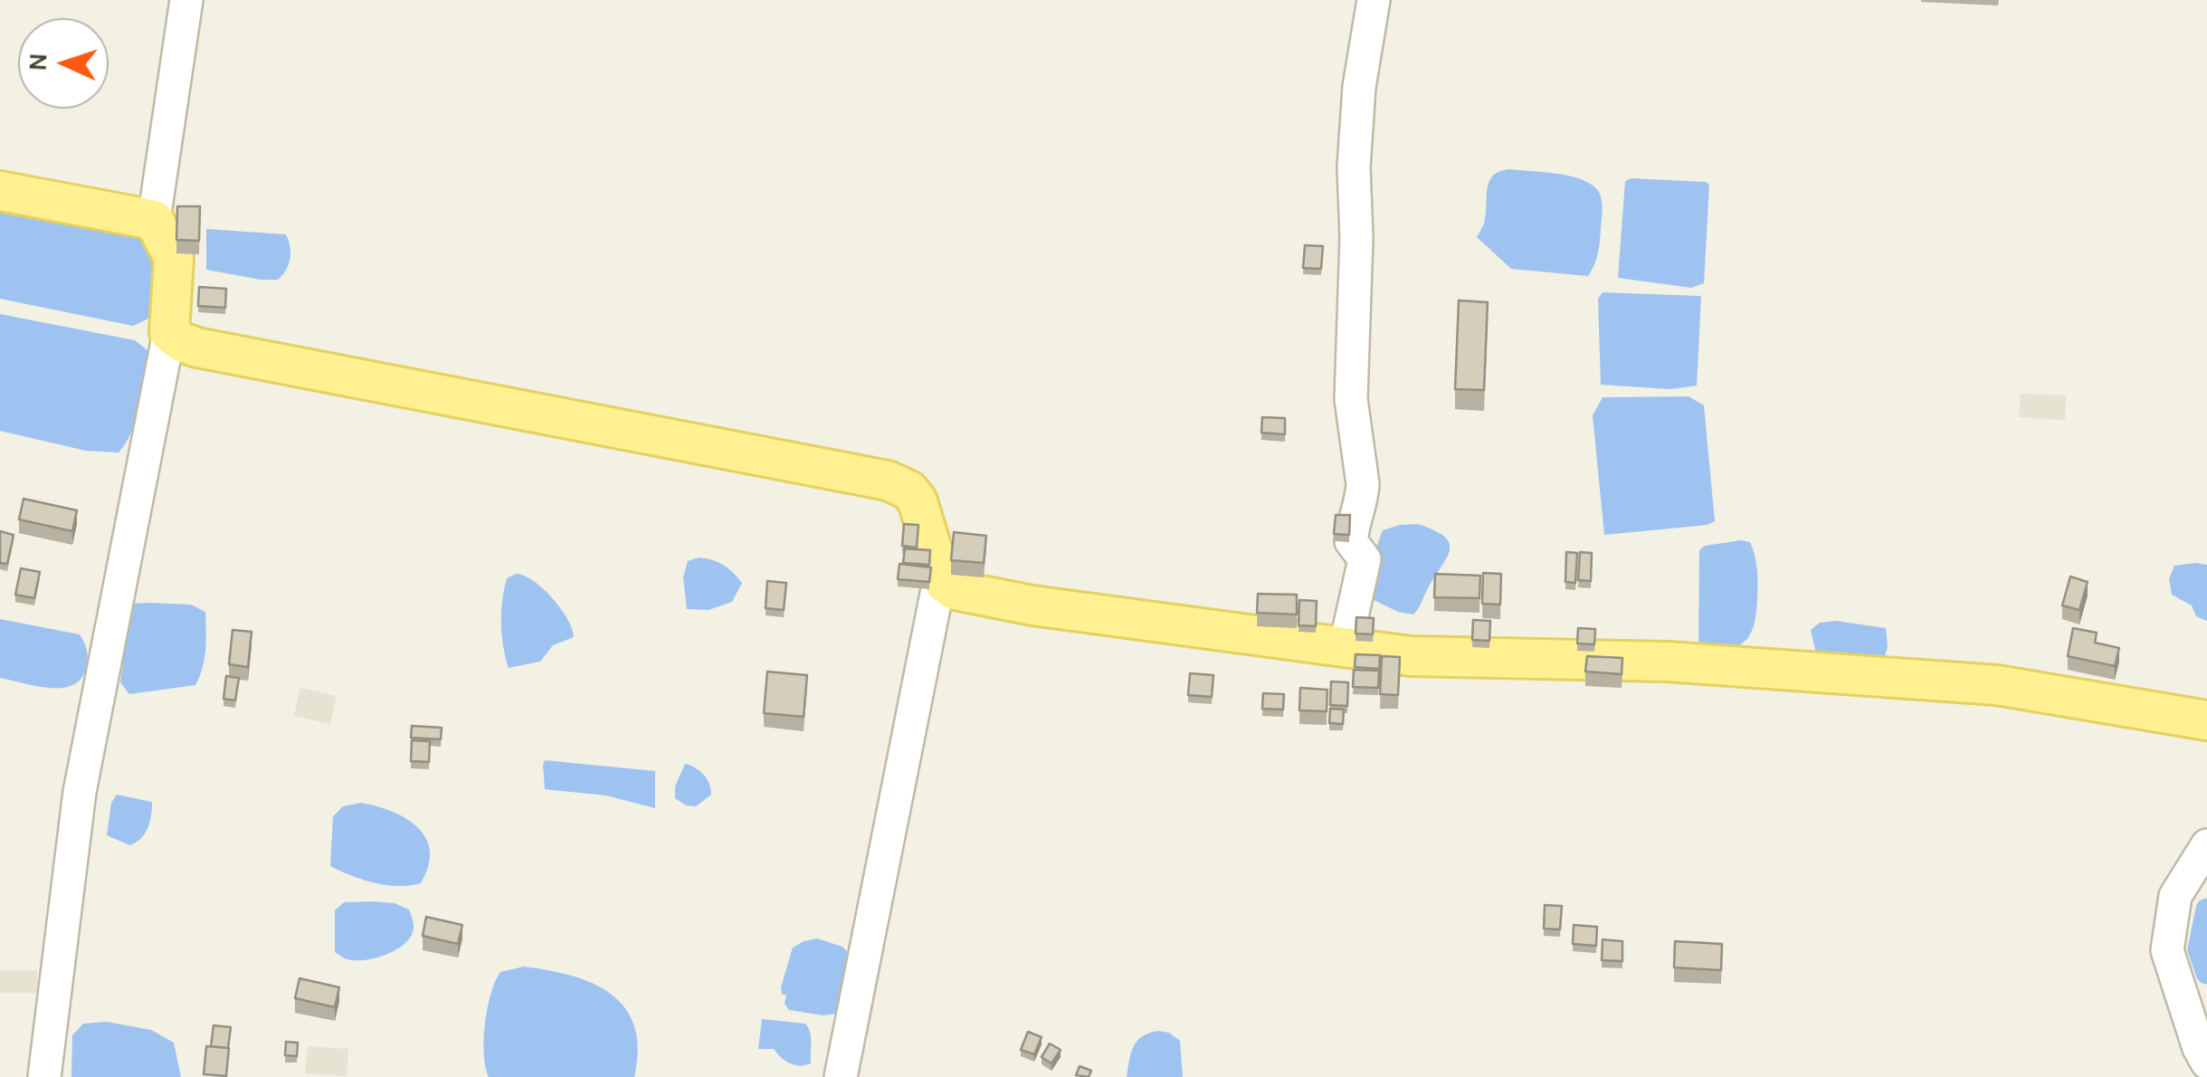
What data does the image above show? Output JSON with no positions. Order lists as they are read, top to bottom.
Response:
{
  "north": "left"
}
